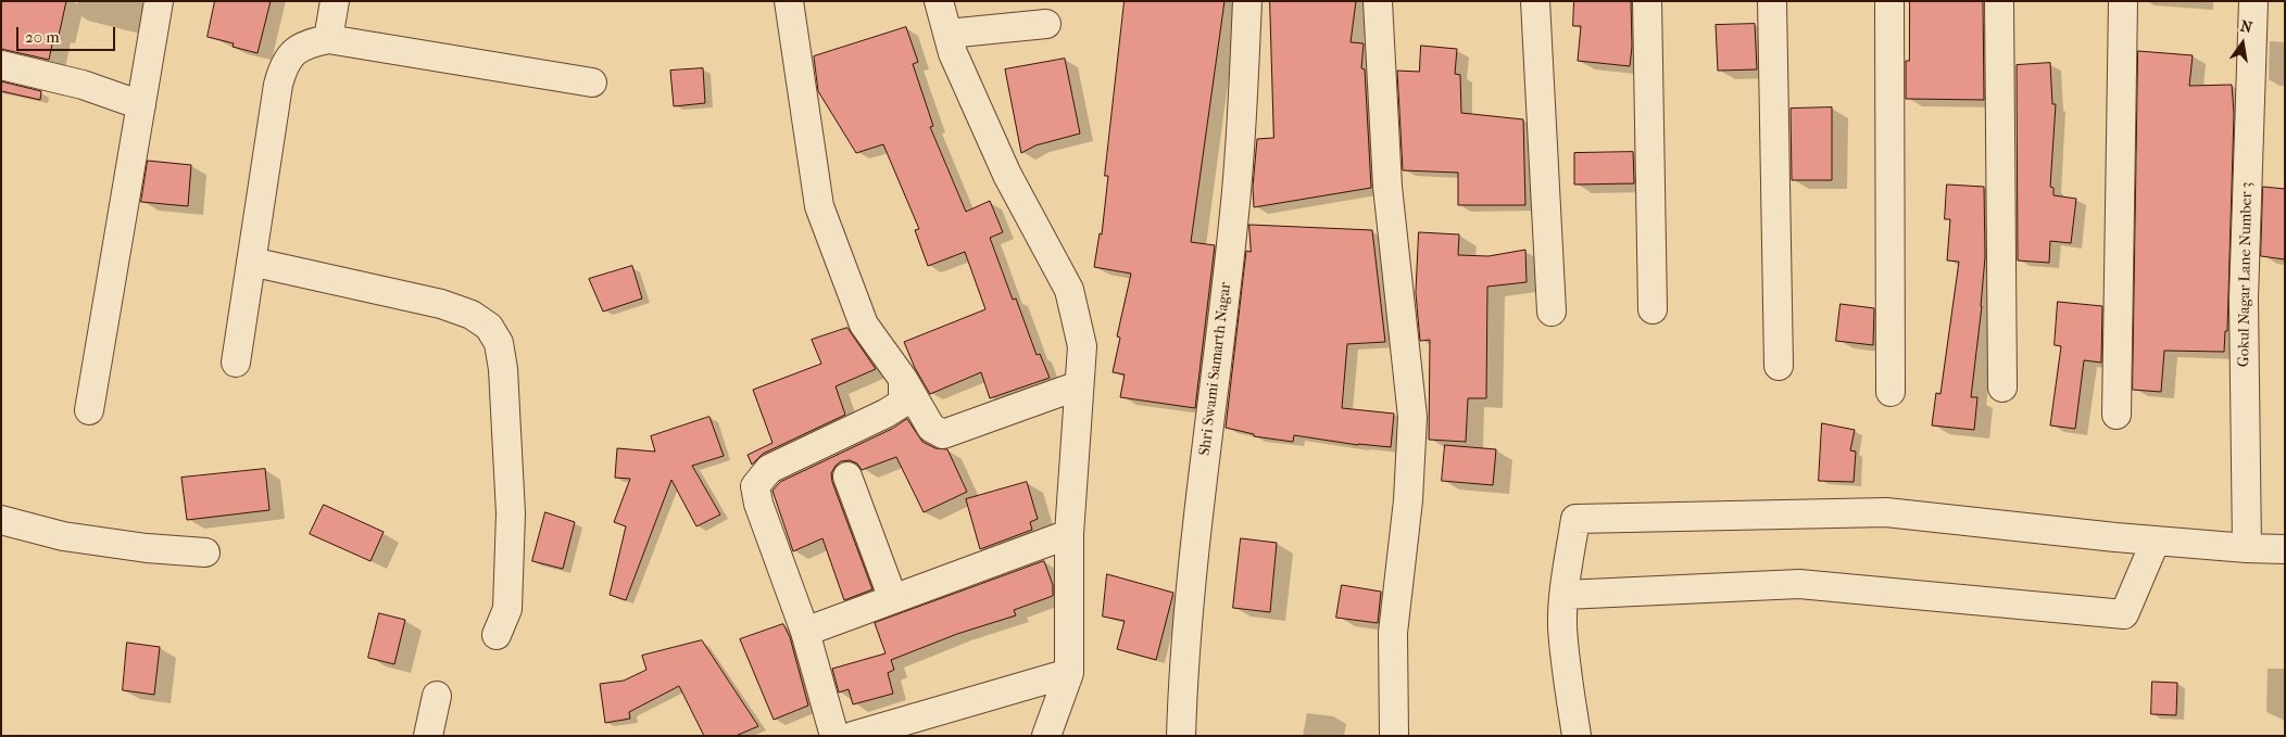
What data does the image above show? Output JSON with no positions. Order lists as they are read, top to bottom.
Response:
{
  "streets": {
    "street": ["Gokul Nagar Lane Number 3", "Shri Swami Samarth Nagar"]
  },
  "scale_bar": "20 m",
  "north": "top"
}
